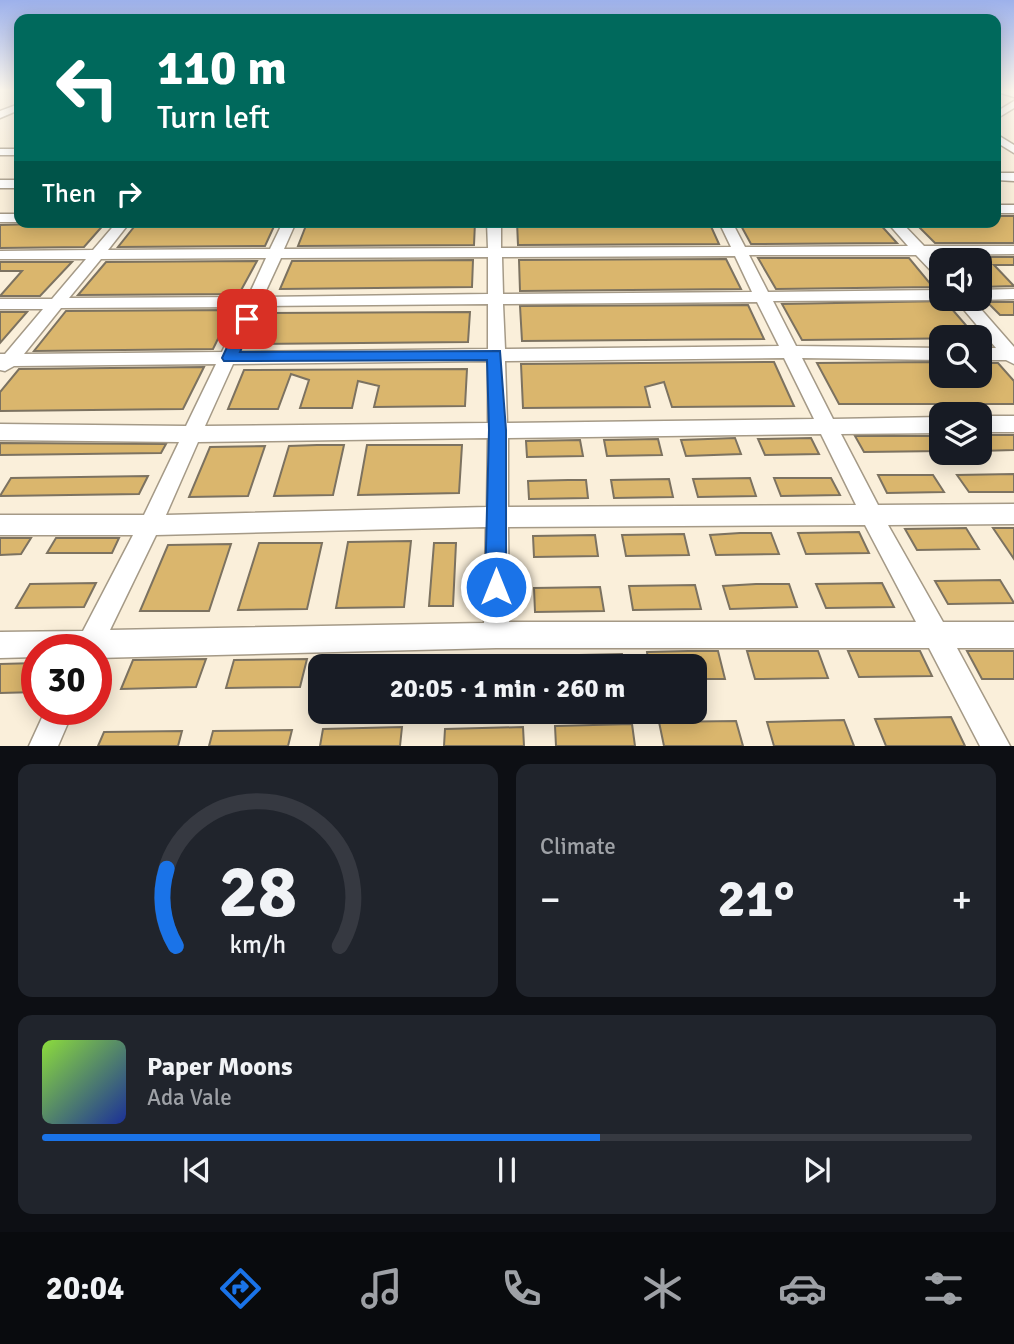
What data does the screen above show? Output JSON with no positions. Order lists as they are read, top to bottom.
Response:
{
  "page": {
    "turn": ["110 m", "Turn left"],
    "then": "Then",
    "limit": "30",
    "trip": "20:05 · 1 min · 260 m",
    "tile": "Climate",
    "heat": ["−", "21°", "+"],
    "song": ["Paper Moons", "Ada Vale"],
    "tabs": "20:04",
    "gauge": ["28", "km/h"]
  }
}
